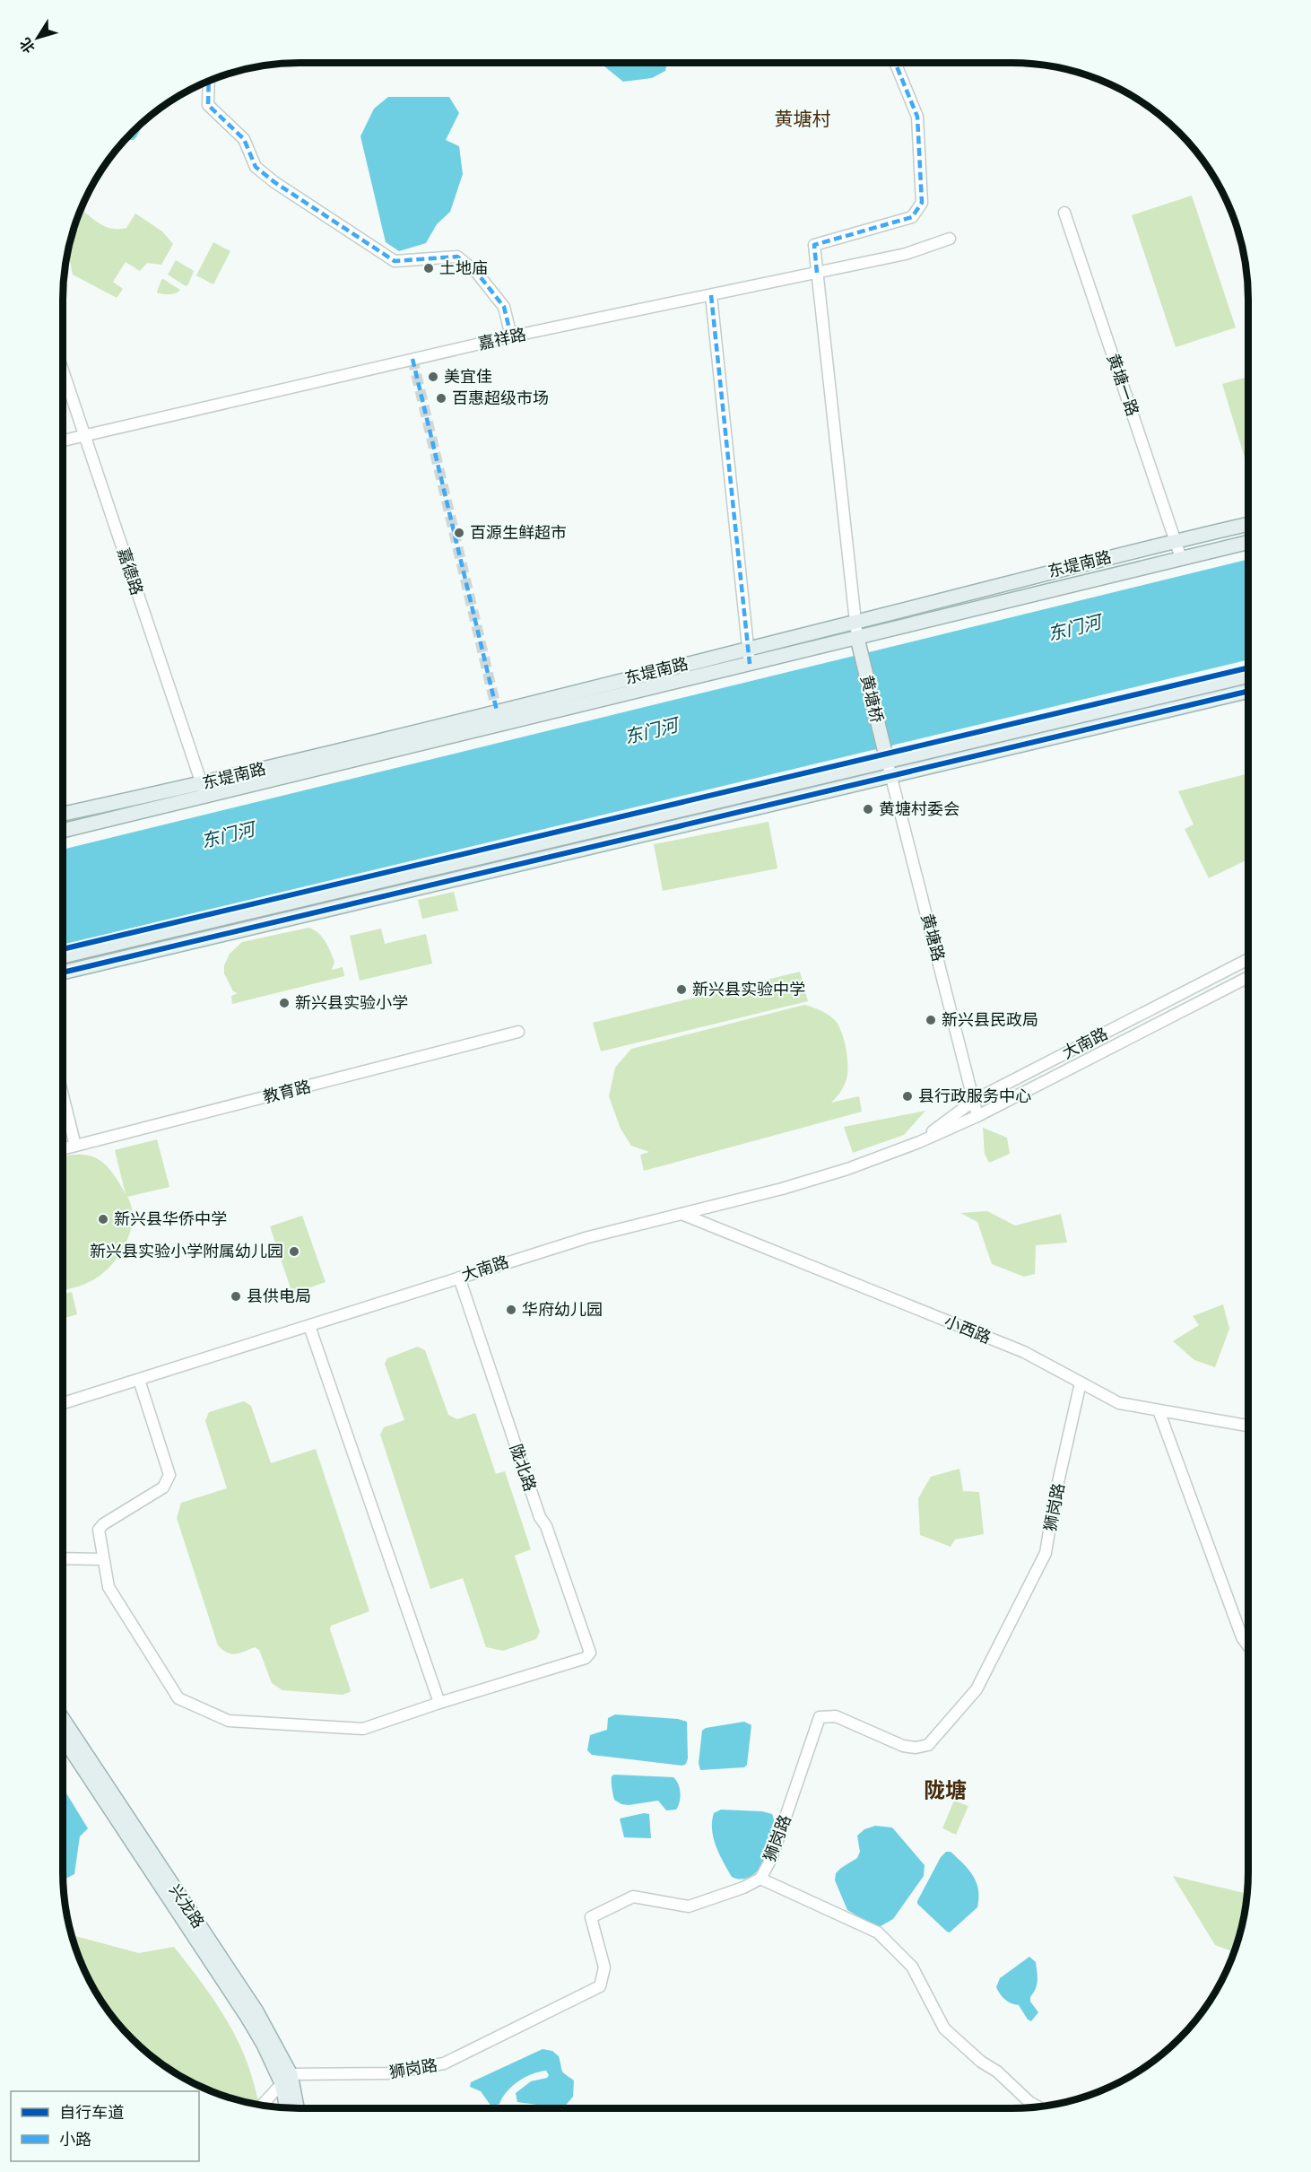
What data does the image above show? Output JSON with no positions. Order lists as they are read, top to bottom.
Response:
{
  "streets": {
    "main road": ["东堤南路", "黄塘桥", "兴龙路"],
    "street": [
      "嘉祥路",
      "黄塘一路",
      "嘉德路",
      "黄塘路",
      "大南路",
      "教育路",
      "小西路",
      "陇北路",
      "狮岗路"
    ]
  },
  "crossings": [
    ["嘉祥路", "嘉德路"],
    ["黄塘一路", "东堤南路"],
    ["东堤南路", "嘉德路"],
    ["东堤南路", "黄塘桥"],
    ["黄塘桥", "黄塘路"],
    ["黄塘路", "大南路"],
    ["大南路", "小西路"],
    ["大南路", "陇北路"],
    ["小西路", "狮岗路"],
    ["狮岗路", "兴龙路"]
  ],
  "districts": ["黄塘村", "陇塘"],
  "water": ["东门河"],
  "places": [
    "土地庙",
    "美宜佳",
    "百惠超级市场",
    "百源生鲜超市",
    "黄塘村委会",
    "新兴县实验中学",
    "新兴县实验小学",
    "新兴县民政局",
    "县行政服务中心",
    "新兴县华侨中学",
    "新兴县实验小学附属幼儿园",
    "县供电局",
    "华府幼儿园"
  ],
  "legend": ["自行车道", "小路"],
  "north": "bottom left"
}
